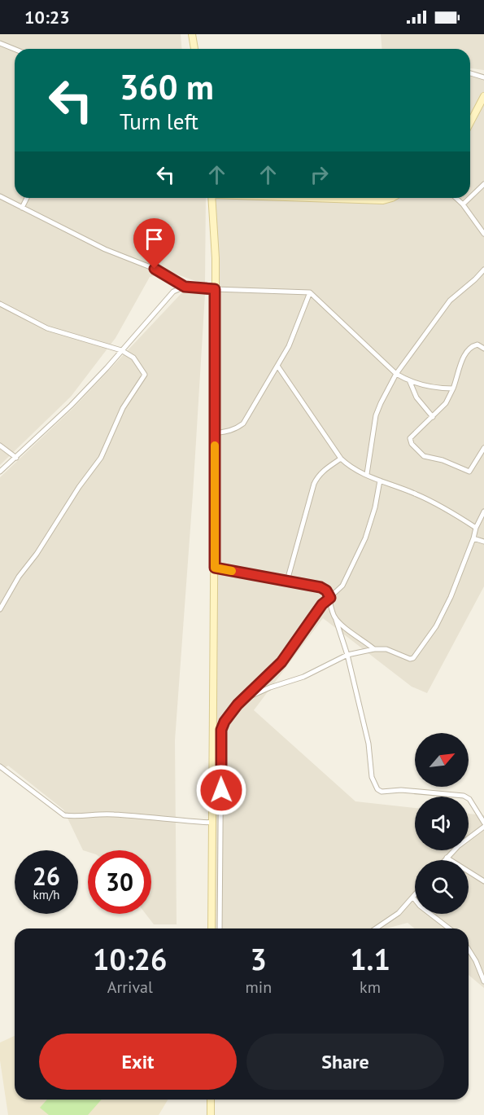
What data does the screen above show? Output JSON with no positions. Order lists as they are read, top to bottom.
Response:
{
  "north": "top right",
  "page": {
    "status": "10:23",
    "turn": ["360 m", "Turn left"],
    "speed": "26 km/h",
    "limit": "30",
    "eta": [
      "10:26",
      "Arrival",
      "3",
      "min",
      "1.1",
      "km"
    ],
    "buttons": ["Exit", "Share"]
  }
}
